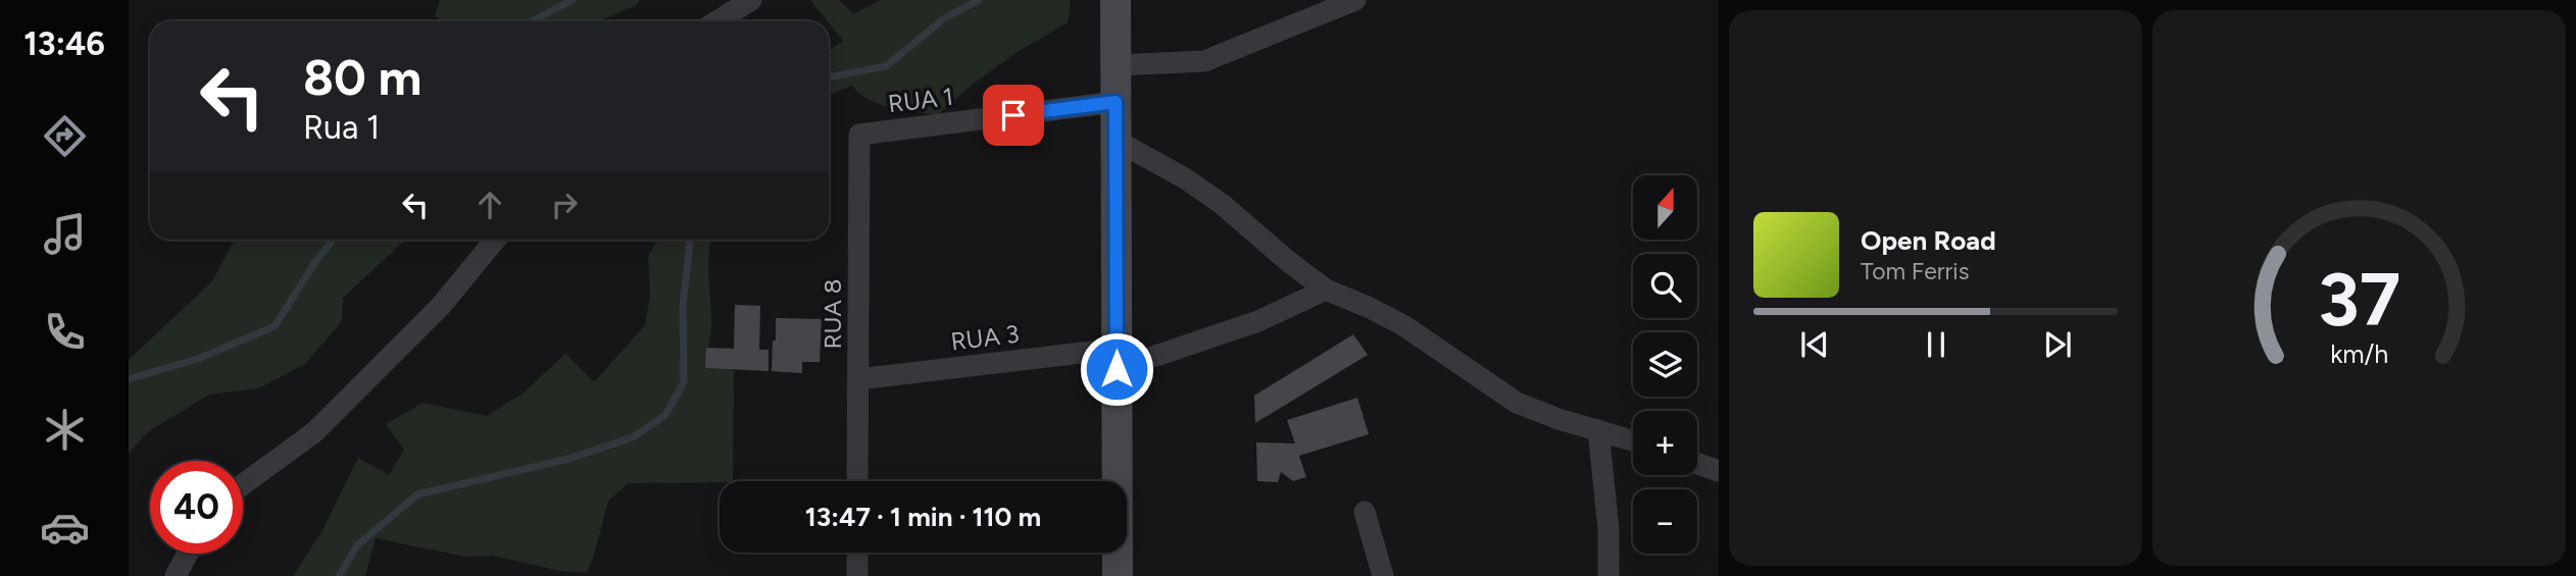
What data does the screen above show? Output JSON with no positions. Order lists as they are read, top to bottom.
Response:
{
  "streets": {
    "street": ["RUA 1", "RUA 8", "RUA 3"]
  },
  "crossings": [
    ["RUA 1", "RUA 8"],
    ["RUA 8", "RUA 3"]
  ],
  "north": "top",
  "page": {
    "tabs": "13:46",
    "turn": ["80 m", "Rua 1"],
    "map_buttons": ["+", "−"],
    "song": ["Open Road", "Tom Ferris"],
    "limit": "40",
    "trip": "13:47 · 1 min · 110 m",
    "gauge": ["37", "km/h"]
  }
}
